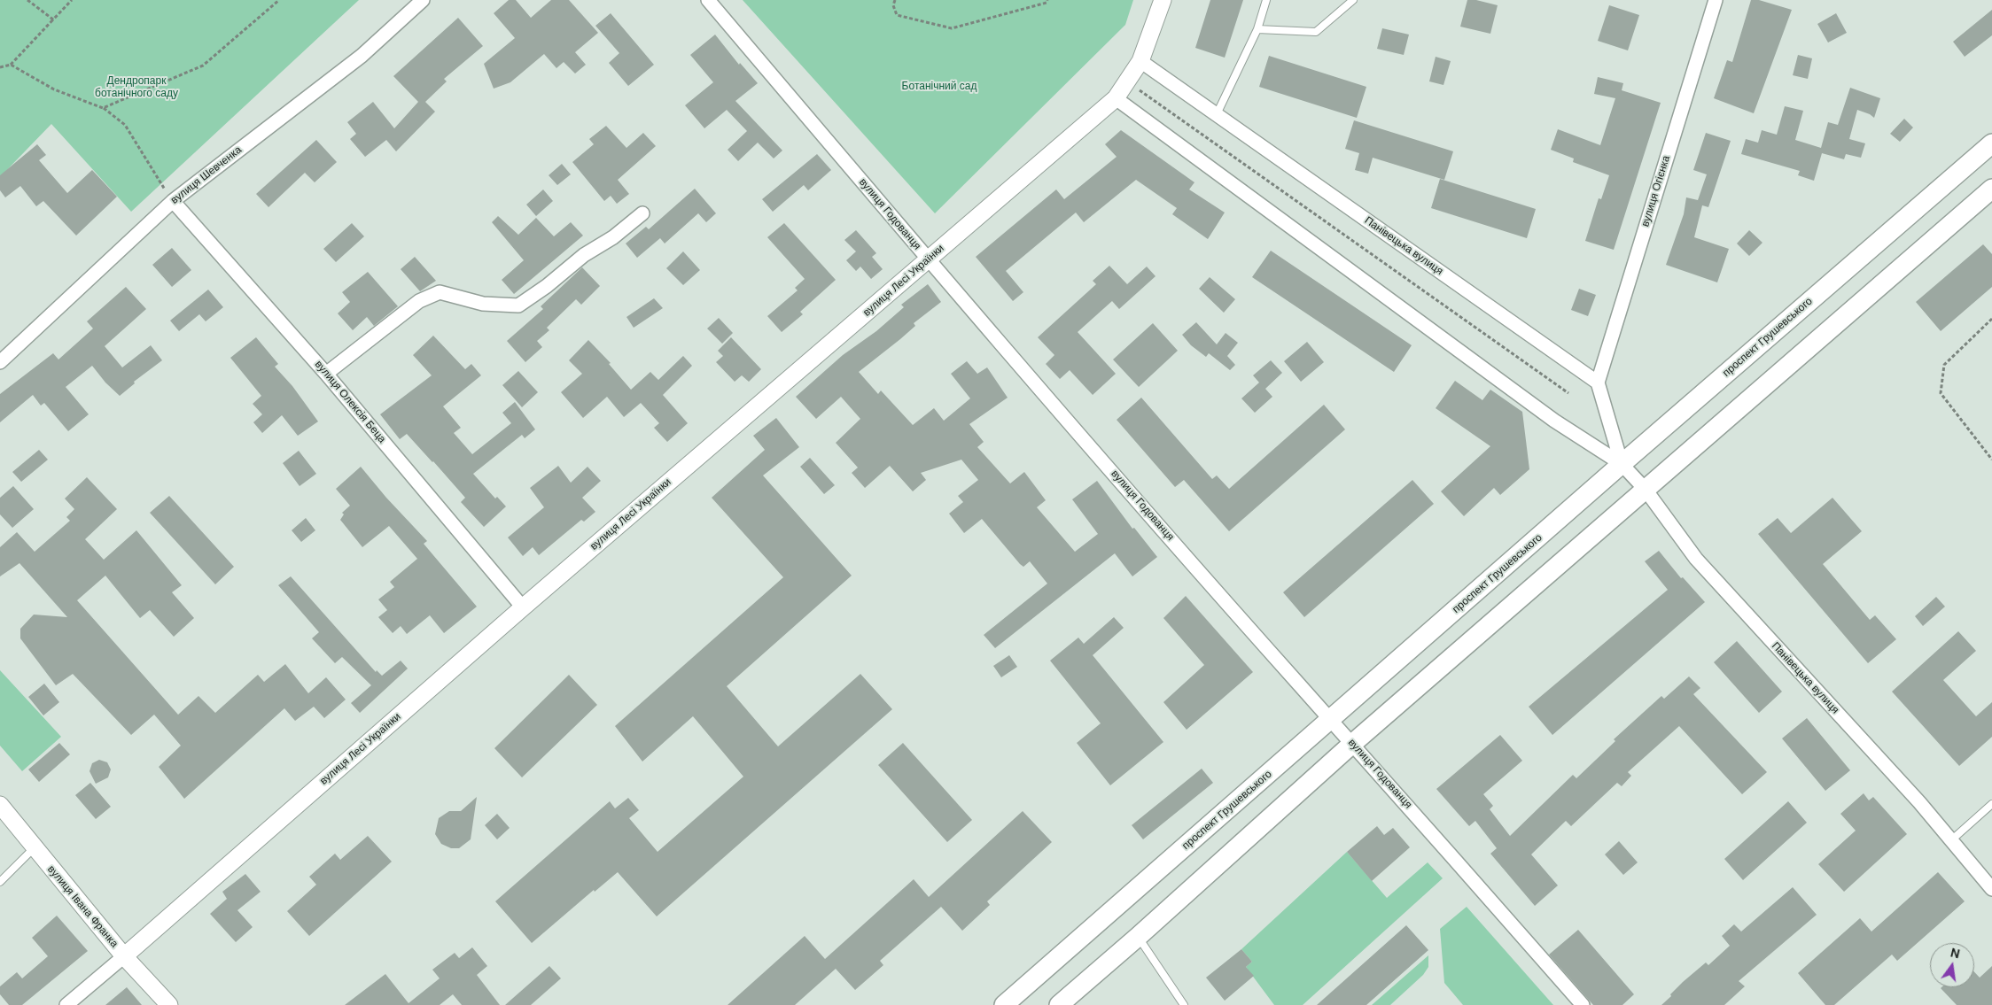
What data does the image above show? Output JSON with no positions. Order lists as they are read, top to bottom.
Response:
{
  "streets": {
    "main road": ["проспект Грушевського"],
    "street": [
      "вулиця Шевченка",
      "вулиця Огієнка",
      "вулиця Годованця",
      "Панівецька вулиця",
      "вулиця Лесі Українки",
      "вулиця Олексія Беца",
      "вулиця Івана Франка"
    ]
  },
  "crossings": [
    ["вулиця Шевченка", "вулиця Олексія Беца"],
    ["вулиця Огієнка", "Панівецька вулиця"],
    ["вулиця Годованця", "вулиця Лесі Українки"],
    ["вулиця Годованця", "проспект Грушевського"],
    ["Панівецька вулиця", "вулиця Лесі Українки"],
    ["Панівецька вулиця", "проспект Грушевського"],
    ["вулиця Лесі Українки", "вулиця Олексія Беца"],
    ["вулиця Лесі Українки", "вулиця Івана Франка"]
  ],
  "parks": ["Дендропарк ботанічного саду", "Ботанічний сад"],
  "north": "top"
}
